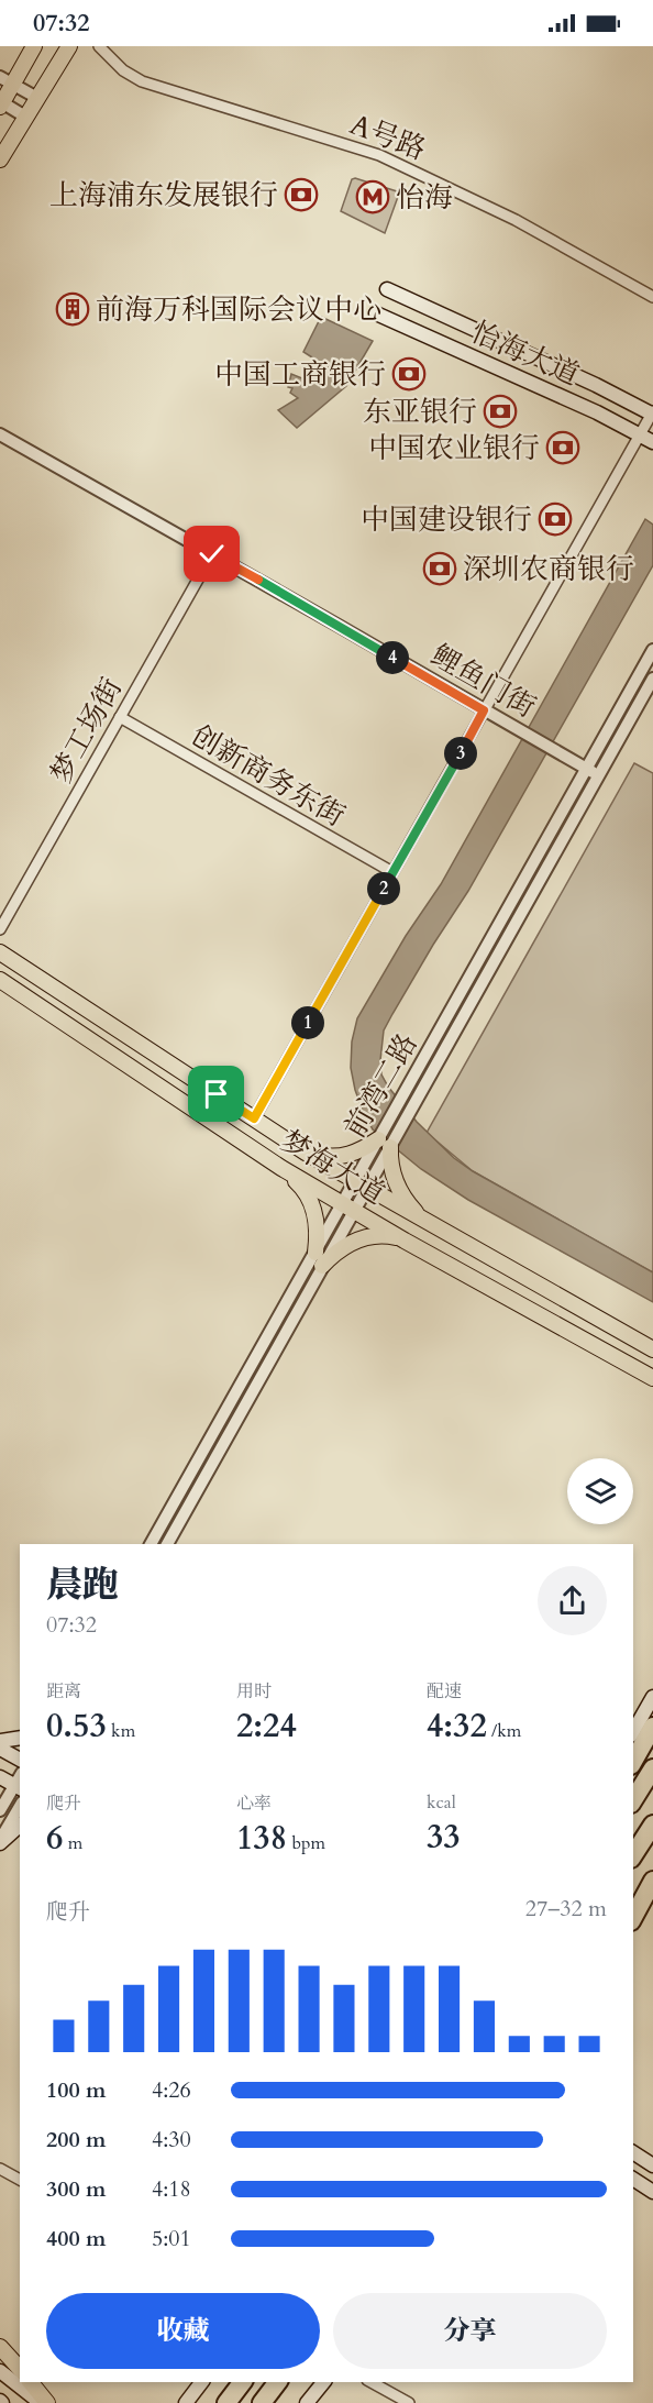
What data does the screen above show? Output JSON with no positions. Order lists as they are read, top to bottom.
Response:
{
  "streets": {
    "main road": ["怡海大道", "梦海大道"],
    "street": [
      "A号路",
      "鲤鱼门街",
      "梦工场街",
      "创新商务东街",
      "前湾二路"
    ]
  },
  "crossings": [
    ["鲤鱼门街", "梦工场街"],
    ["鲤鱼门街", "前湾二路"],
    ["梦工场街", "创新商务东街"],
    ["前湾二路", "梦海大道"]
  ],
  "places": {
    "bank": [
      "上海浦东发展银行",
      "中国工商银行",
      "东亚银行",
      "中国农业银行",
      "中国建设银行",
      "深圳农商银行"
    ],
    "metro station": ["怡海"],
    "building": ["前海万科国际会议中心"]
  },
  "page": {
    "status": "07:32",
    "pins": [
      "4",
      "3",
      "2",
      "1"
    ],
    "heading": ["晨跑", "07:32"],
    "stats": [
      ["距离", "0.53 km"],
      ["用时", "2:24"],
      ["配速", "4:32 /km"],
      ["爬升", "6 m"],
      ["心率", "138 bpm"],
      ["kcal", "33"]
    ],
    "chart": ["爬升", "27–32 m"],
    "list": [
      {
        "name": "100 m",
        "note": "4:26"
      },
      {
        "name": "200 m",
        "note": "4:30"
      },
      {
        "name": "300 m",
        "note": "4:18"
      },
      {
        "name": "400 m",
        "note": "5:01"
      }
    ],
    "buttons": ["收藏", "分享"]
  }
}
